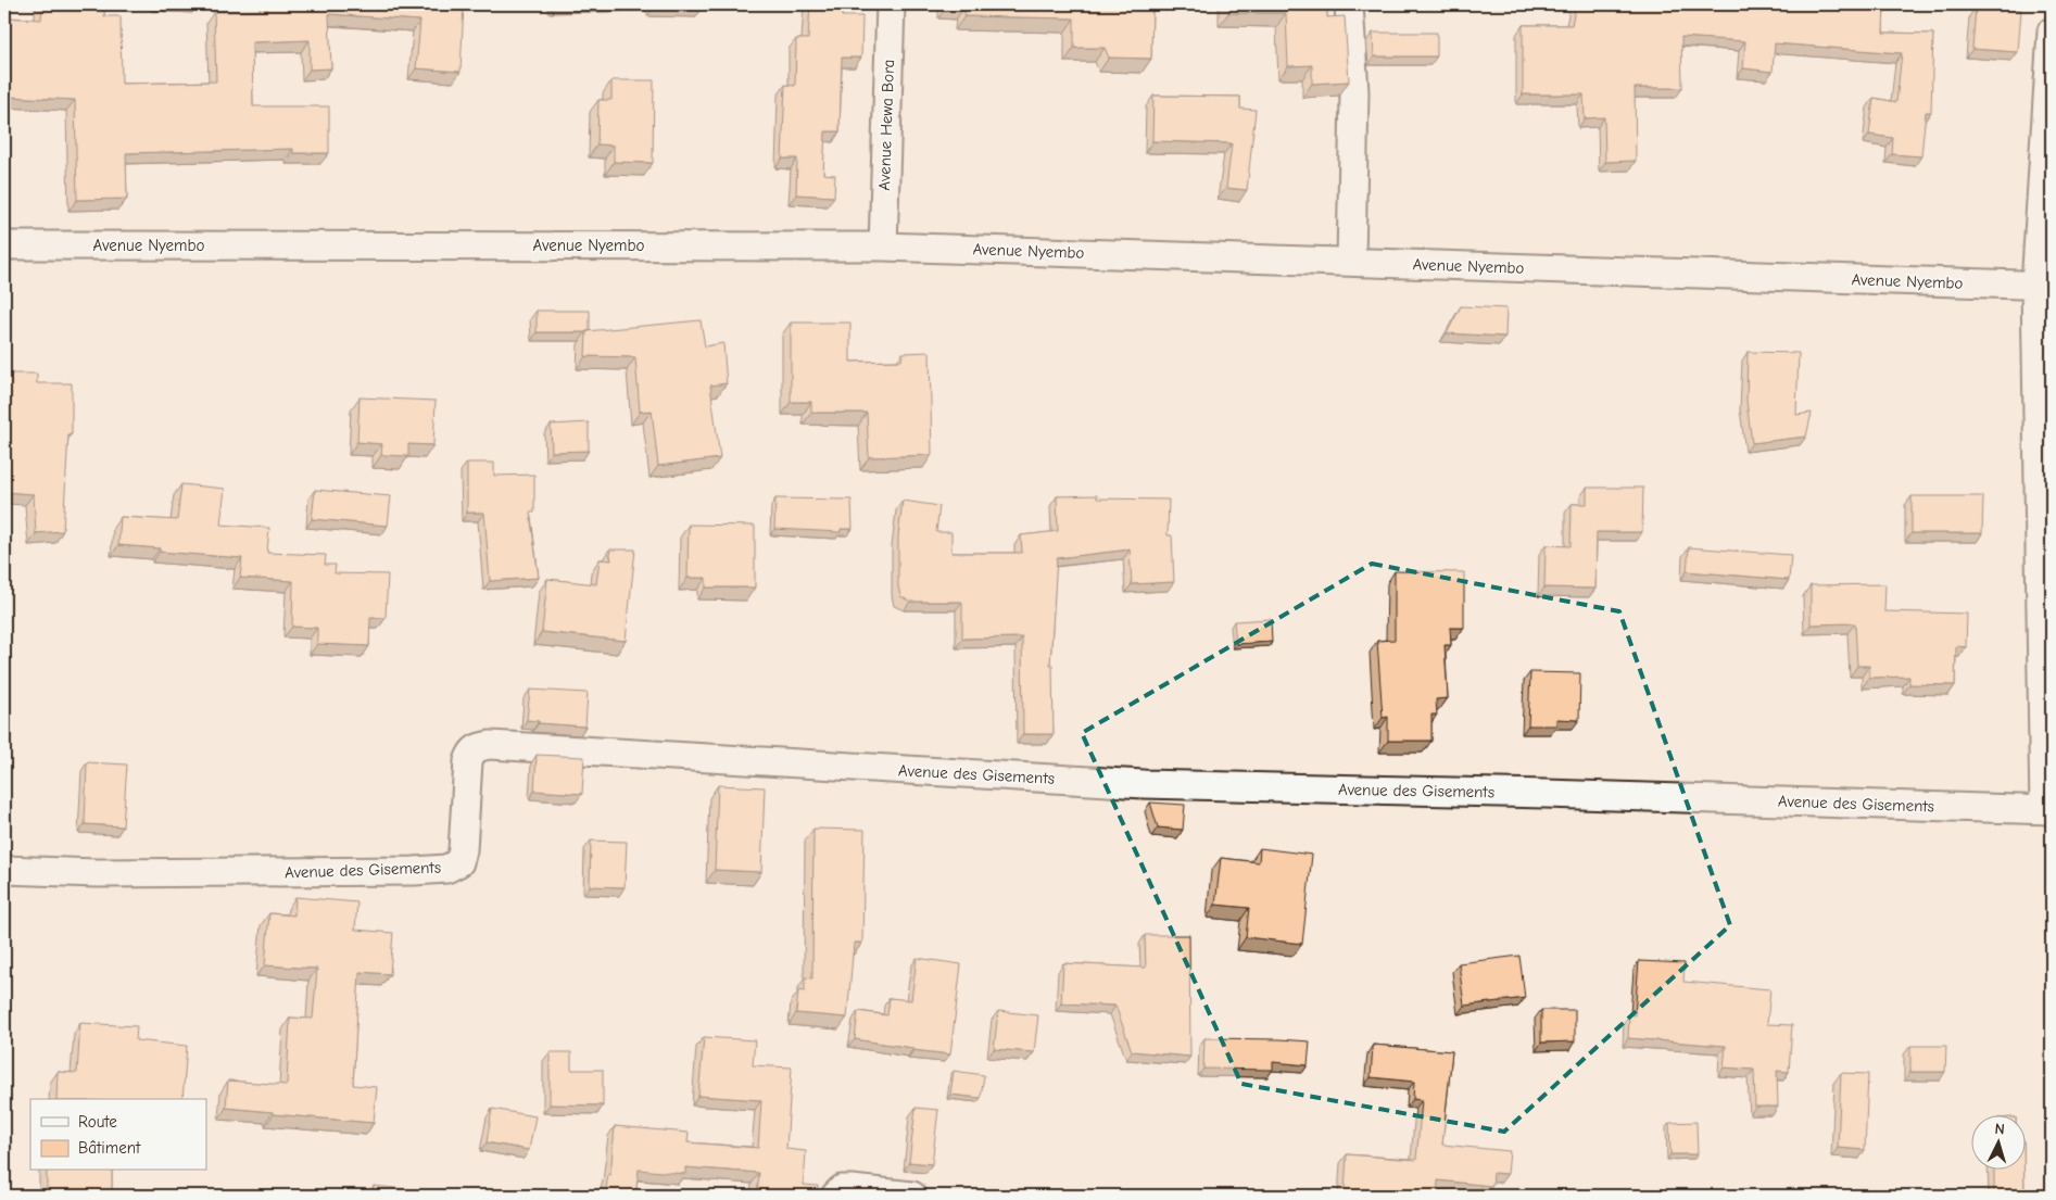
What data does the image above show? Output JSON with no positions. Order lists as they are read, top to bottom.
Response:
{
  "streets": {
    "street": ["Avenue Hewa Bora", "Avenue Nyembo", "Avenue des Gisements"]
  },
  "crossings": [
    ["Avenue Hewa Bora", "Avenue Nyembo"]
  ],
  "legend": ["Route", "Bâtiment"],
  "north": "top"
}
